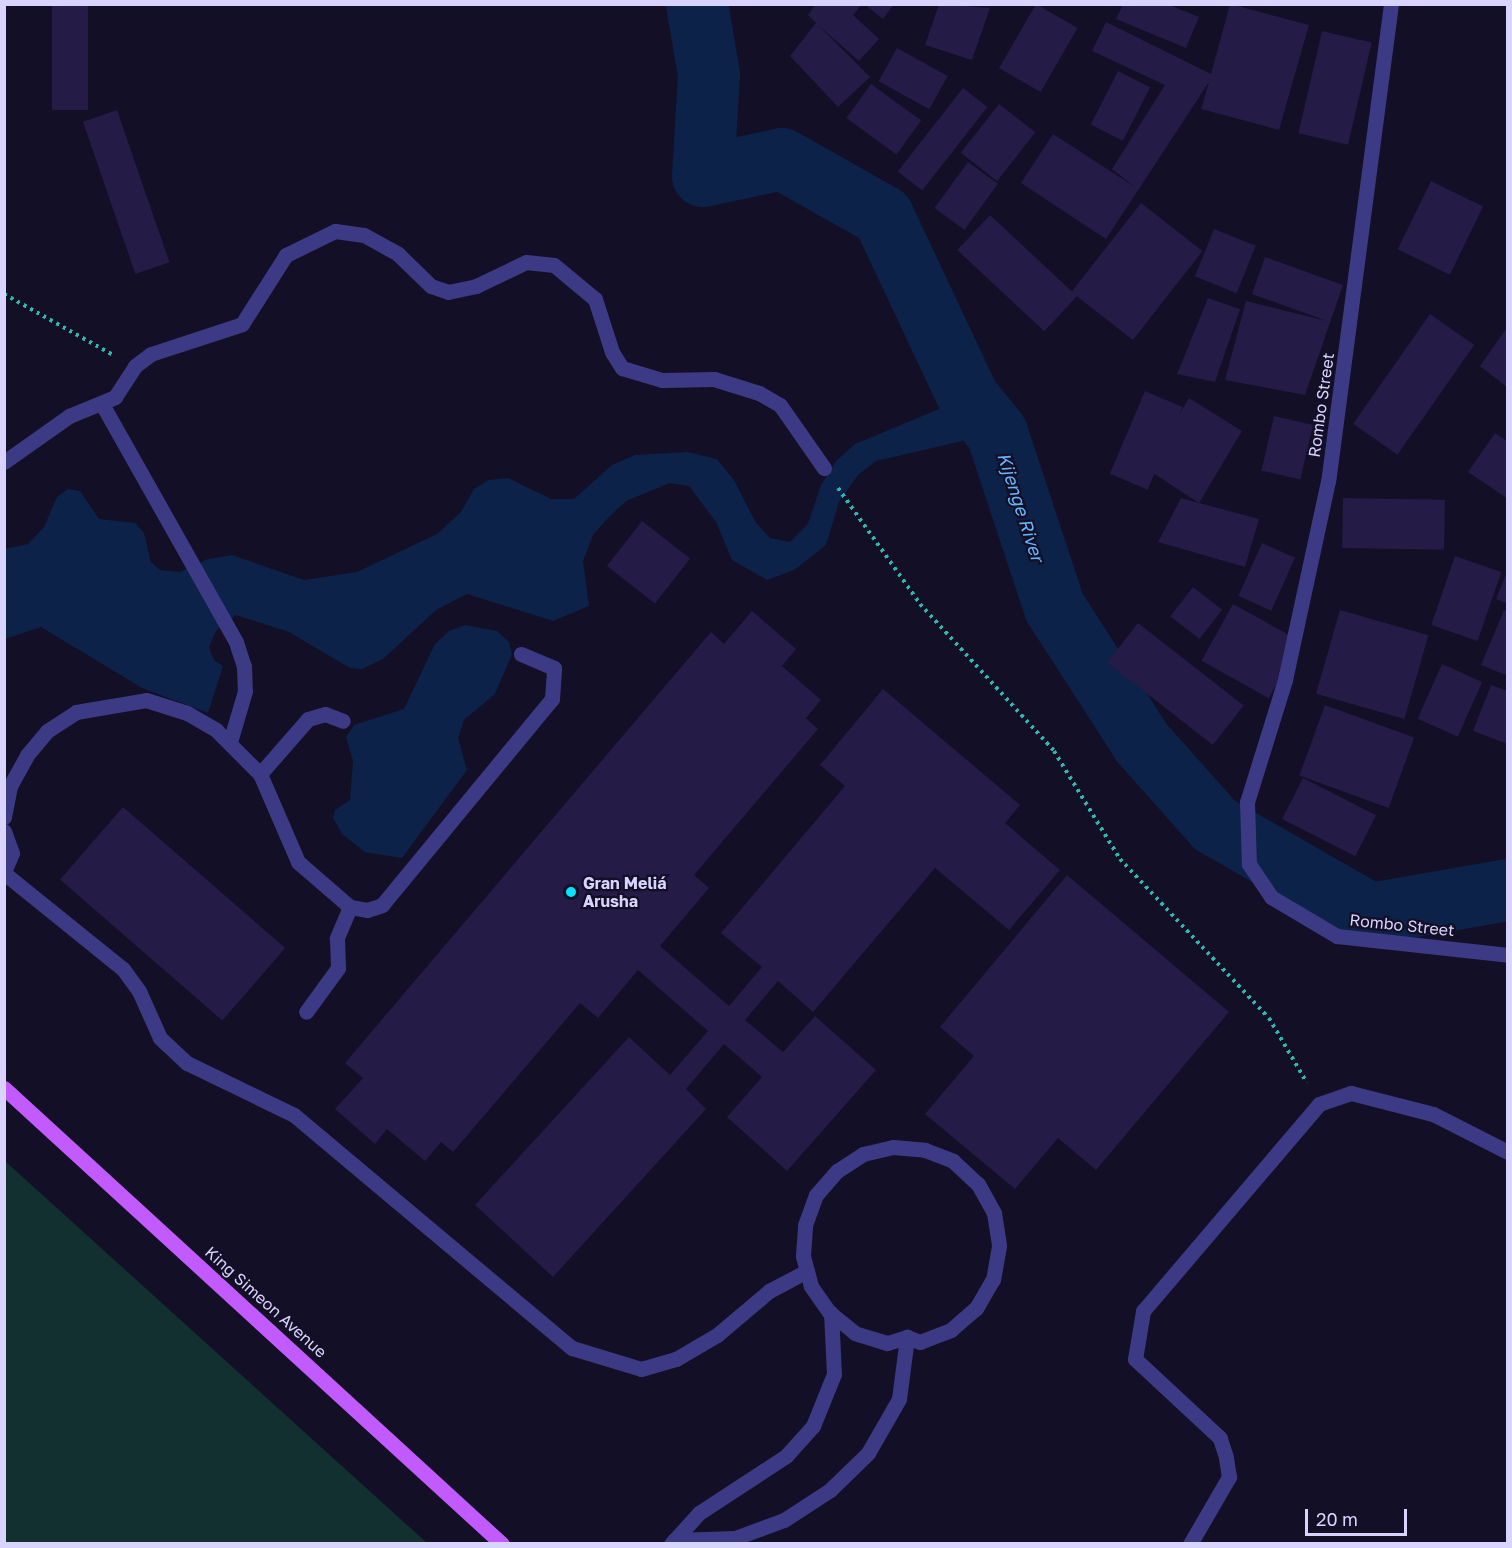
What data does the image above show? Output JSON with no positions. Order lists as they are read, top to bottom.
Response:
{
  "streets": {
    "main road": ["King Simeon Avenue"],
    "street": ["Rombo Street"]
  },
  "water": ["Kijenge River"],
  "places": ["Gran Meliá Arusha"],
  "scale_bar": "20 m"
}
